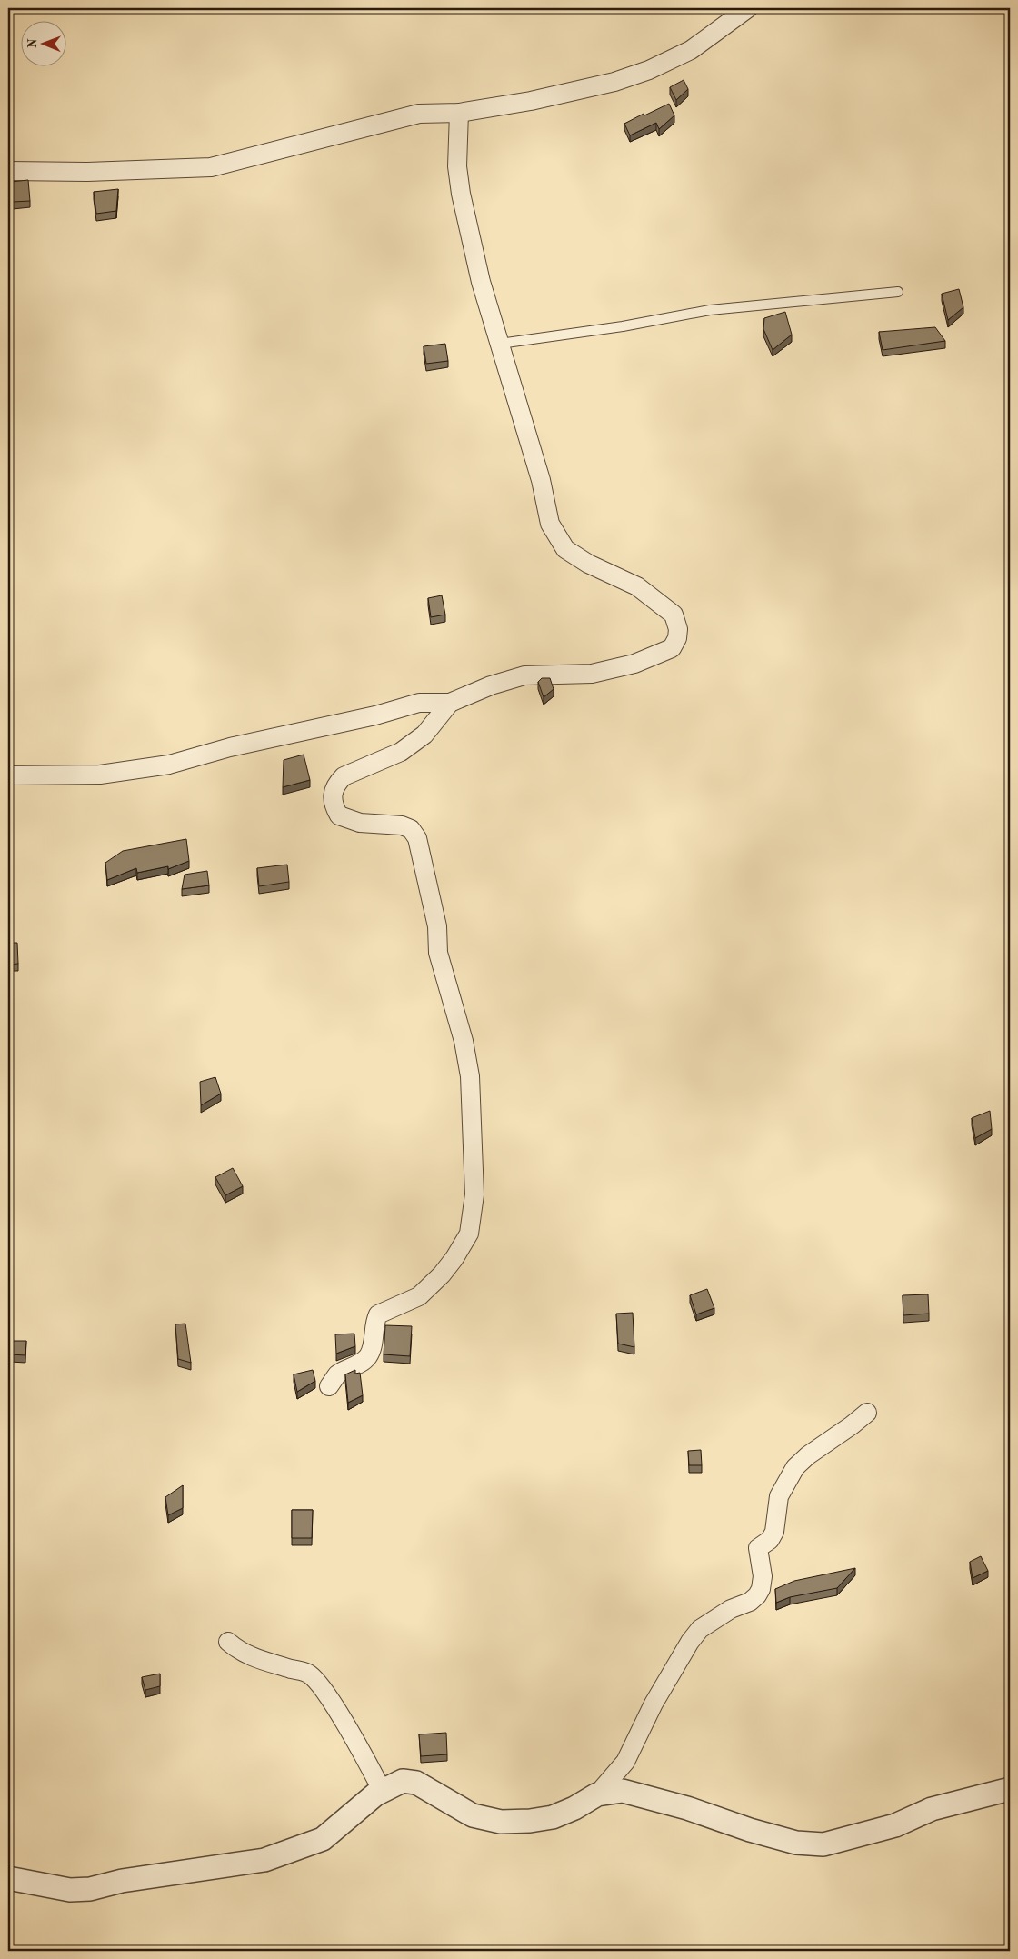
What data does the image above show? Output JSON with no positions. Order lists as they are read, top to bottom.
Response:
{
  "north": "left"
}
